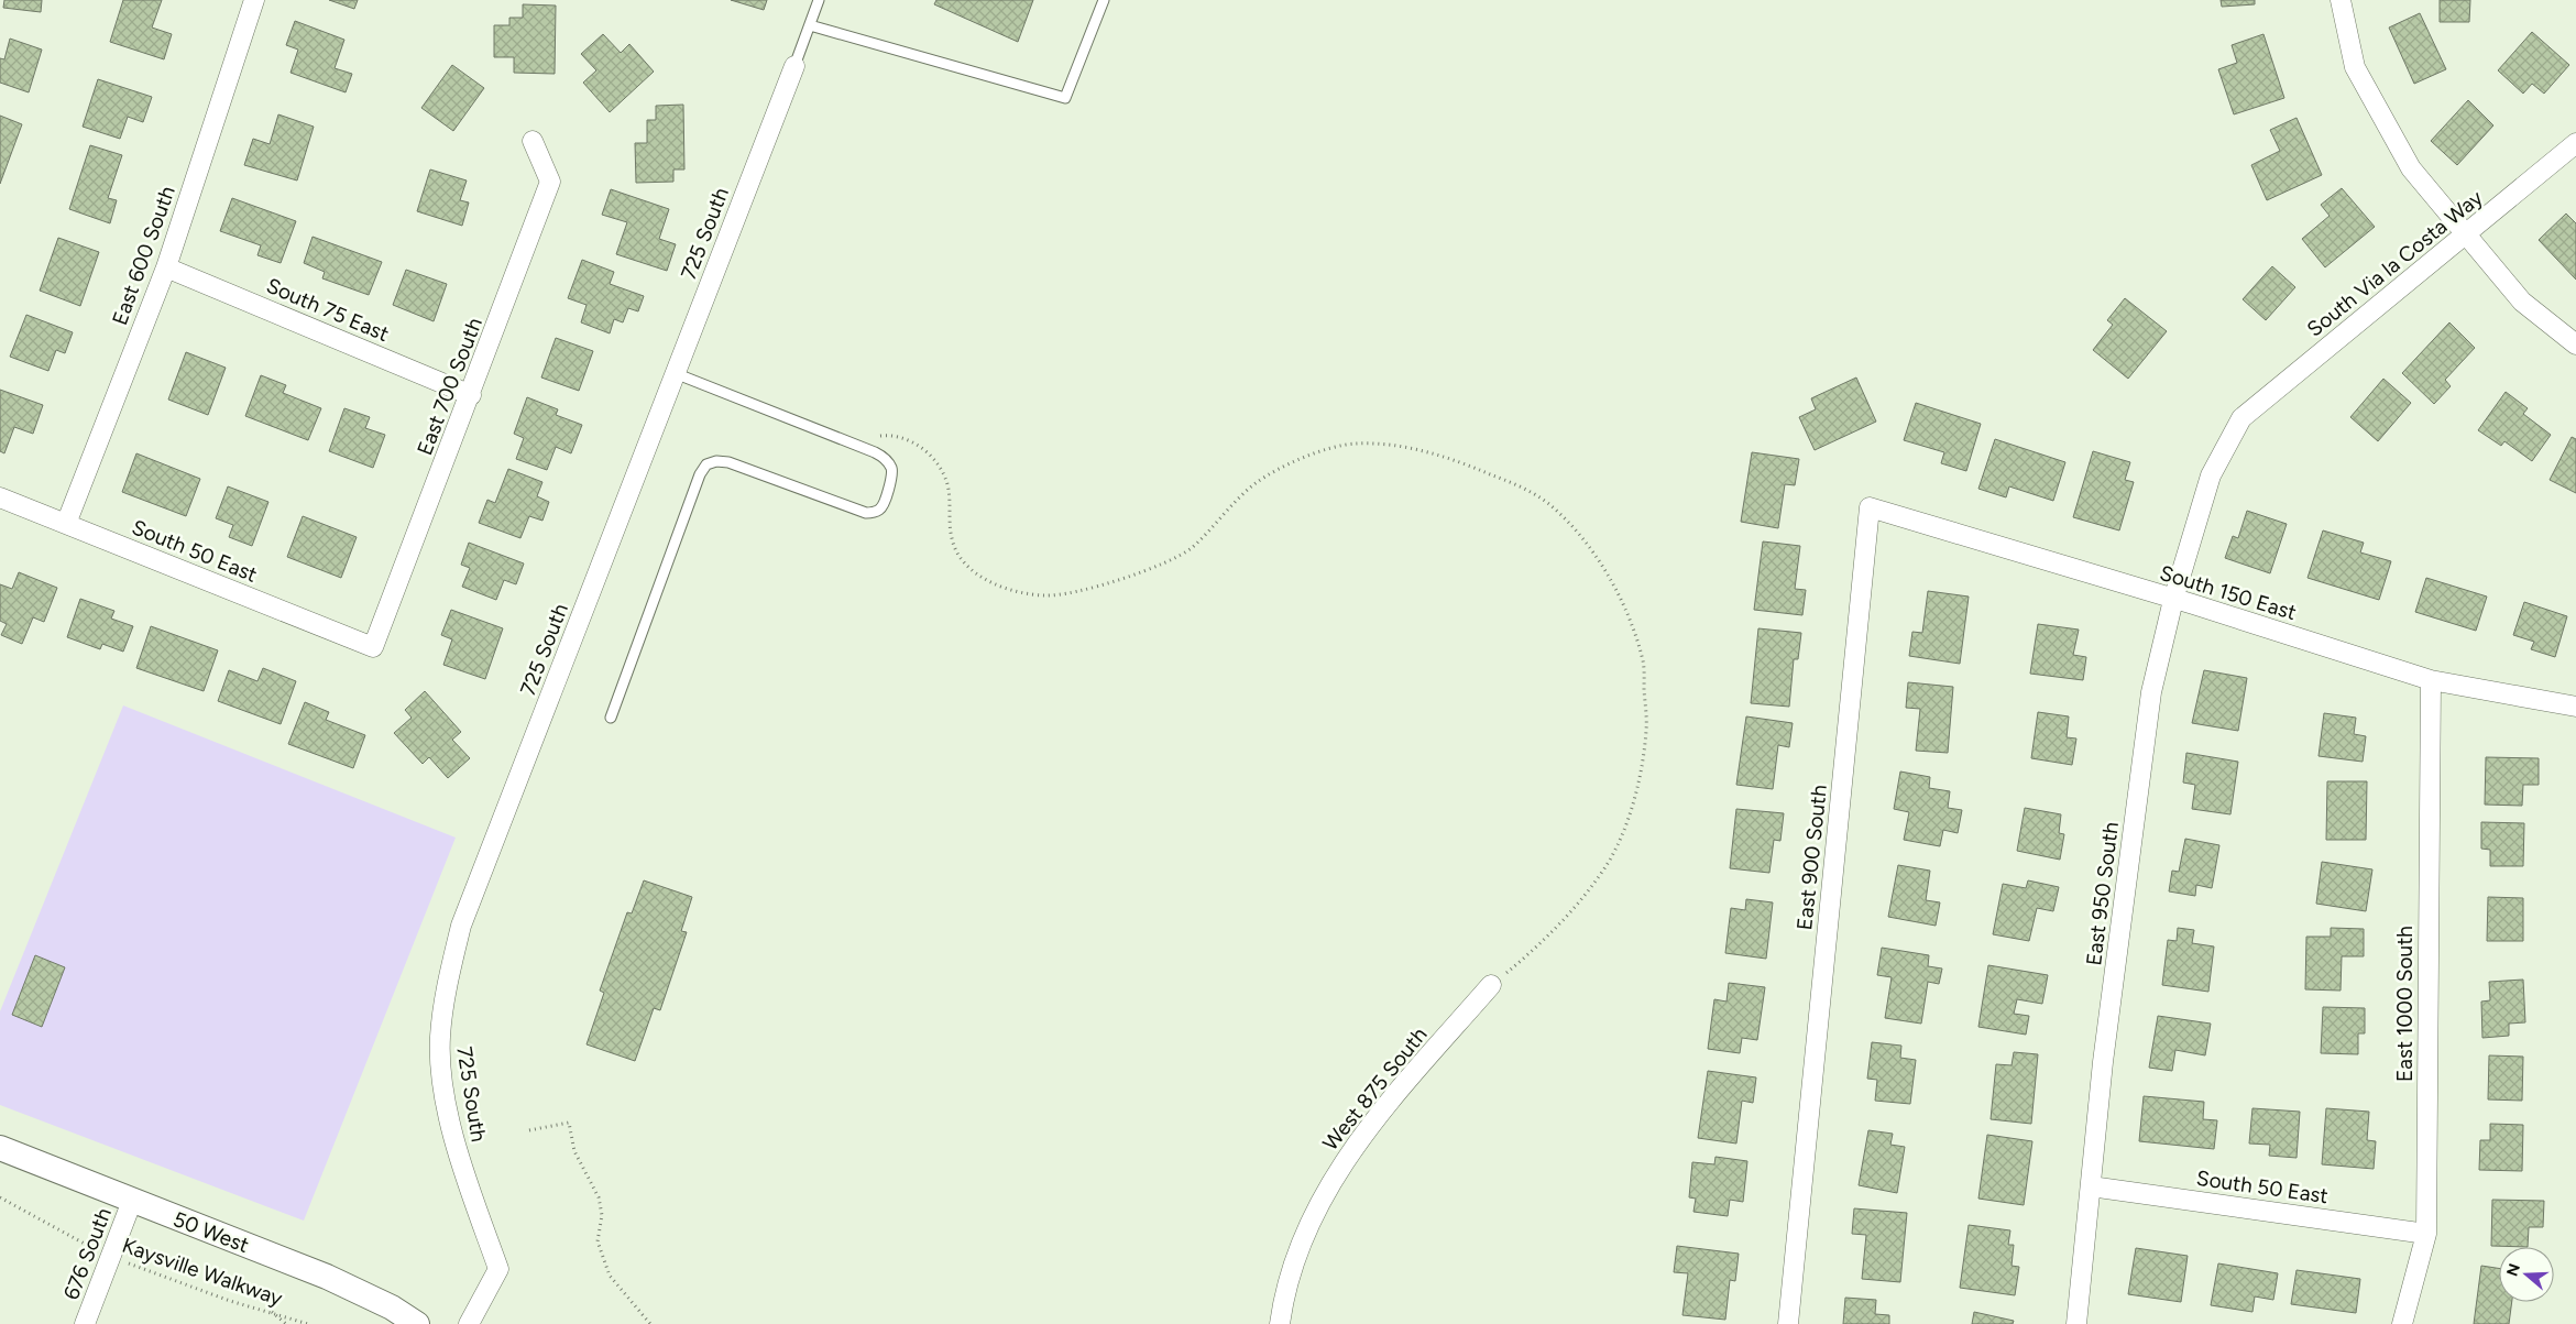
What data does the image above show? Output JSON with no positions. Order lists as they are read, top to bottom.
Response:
{
  "streets": {
    "street": [
      "725 South",
      "East 600 South",
      "South Via la Costa Way",
      "South 75 East",
      "East 700 South",
      "South 50 East",
      "South 150 East",
      "East 900 South",
      "East 950 South",
      "East 1000 South",
      "West 875 South",
      "50 West",
      "676 South"
    ],
    "path": ["Kaysville Walkway"]
  },
  "crossings": [
    ["East 600 South", "South 75 East"],
    ["East 600 South", "South 50 East"],
    ["South Via la Costa Way", "East 950 South"],
    ["South 75 East", "East 700 South"],
    ["East 700 South", "South 50 East"],
    ["South 50 East", "East 950 South"],
    ["South 50 East", "East 1000 South"],
    ["South 150 East", "East 900 South"],
    ["South 150 East", "East 950 South"],
    ["South 150 East", "East 1000 South"],
    ["50 West", "676 South"],
    ["676 South", "Kaysville Walkway"]
  ],
  "north": "left"
}
